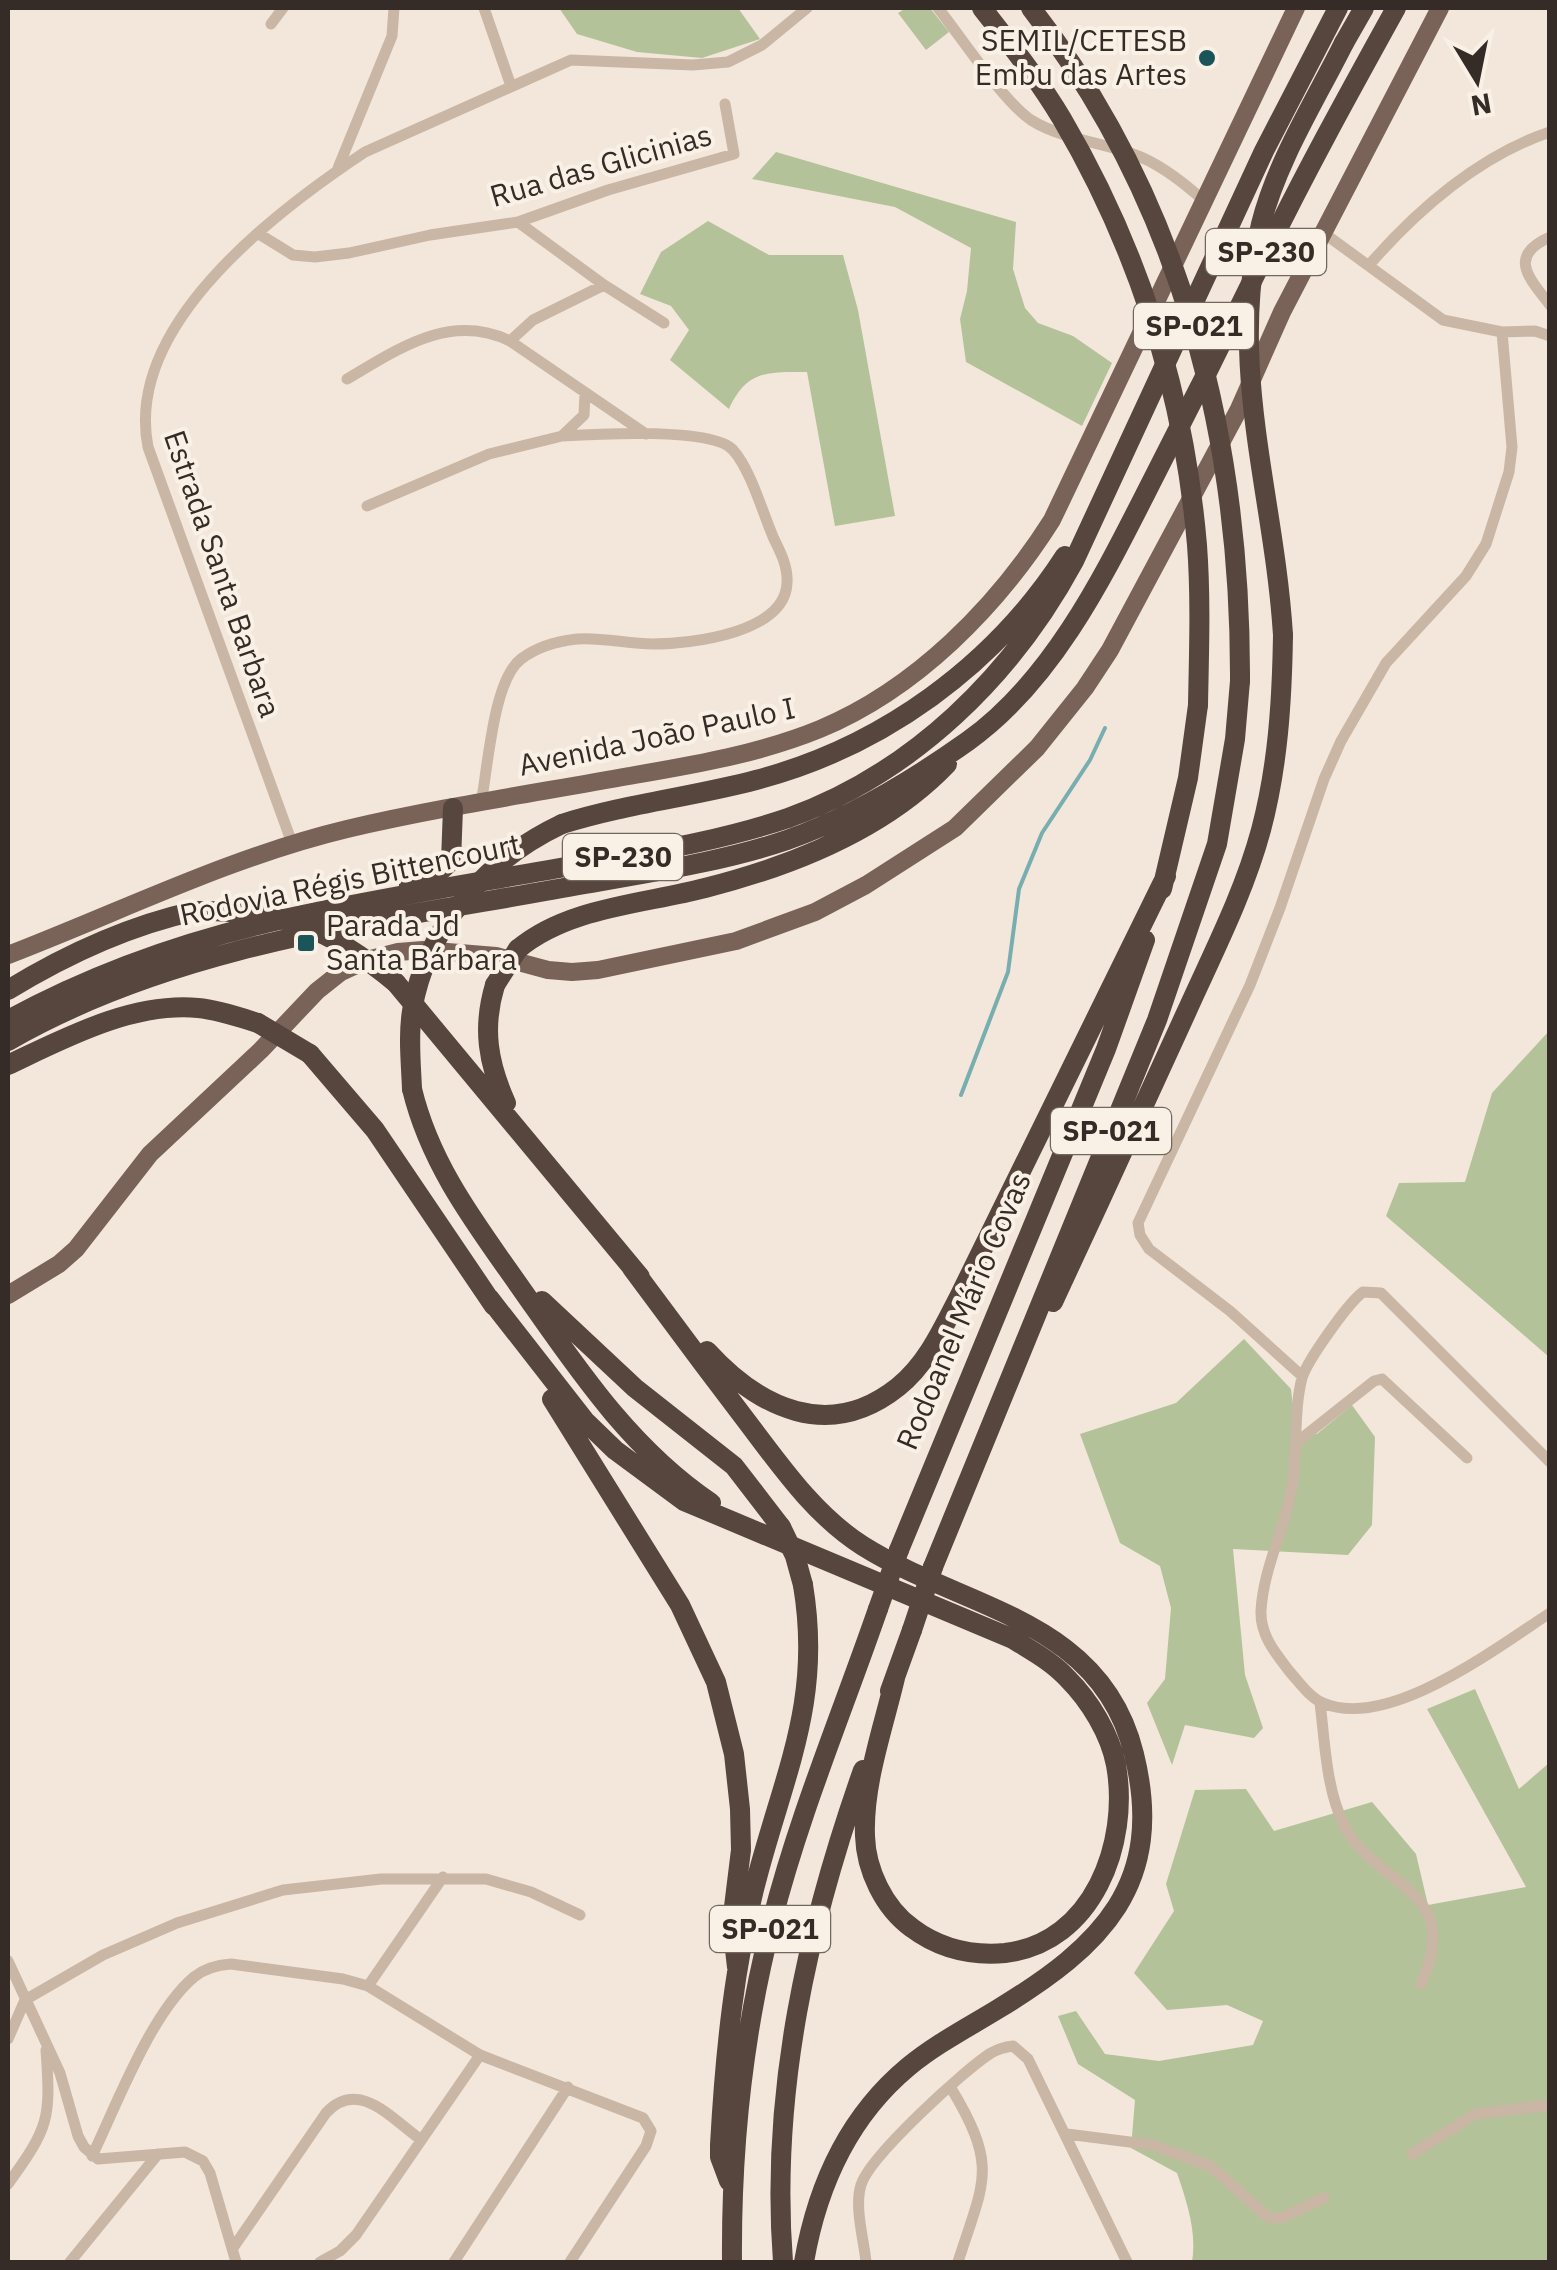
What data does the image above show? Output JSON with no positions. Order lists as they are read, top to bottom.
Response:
{
  "streets": {
    "highway": [
      "SP-230",
      "SP-021",
      "Rodovia Régis Bittencourt",
      "Rodoanel Mário Covas"
    ],
    "main road": ["Avenida João Paulo I"],
    "street": ["Rua das Glicinias", "Estrada Santa Barbara"]
  },
  "crossings": [
    ["Rua das Glicinias", "Estrada Santa Barbara"],
    ["Estrada Santa Barbara", "Avenida João Paulo I"]
  ],
  "places": {
    "other": ["SEMIL/CETESB Embu das Artes"],
    "transit": ["Parada Jd Santa Bárbara"]
  },
  "north": "bottom"
}
